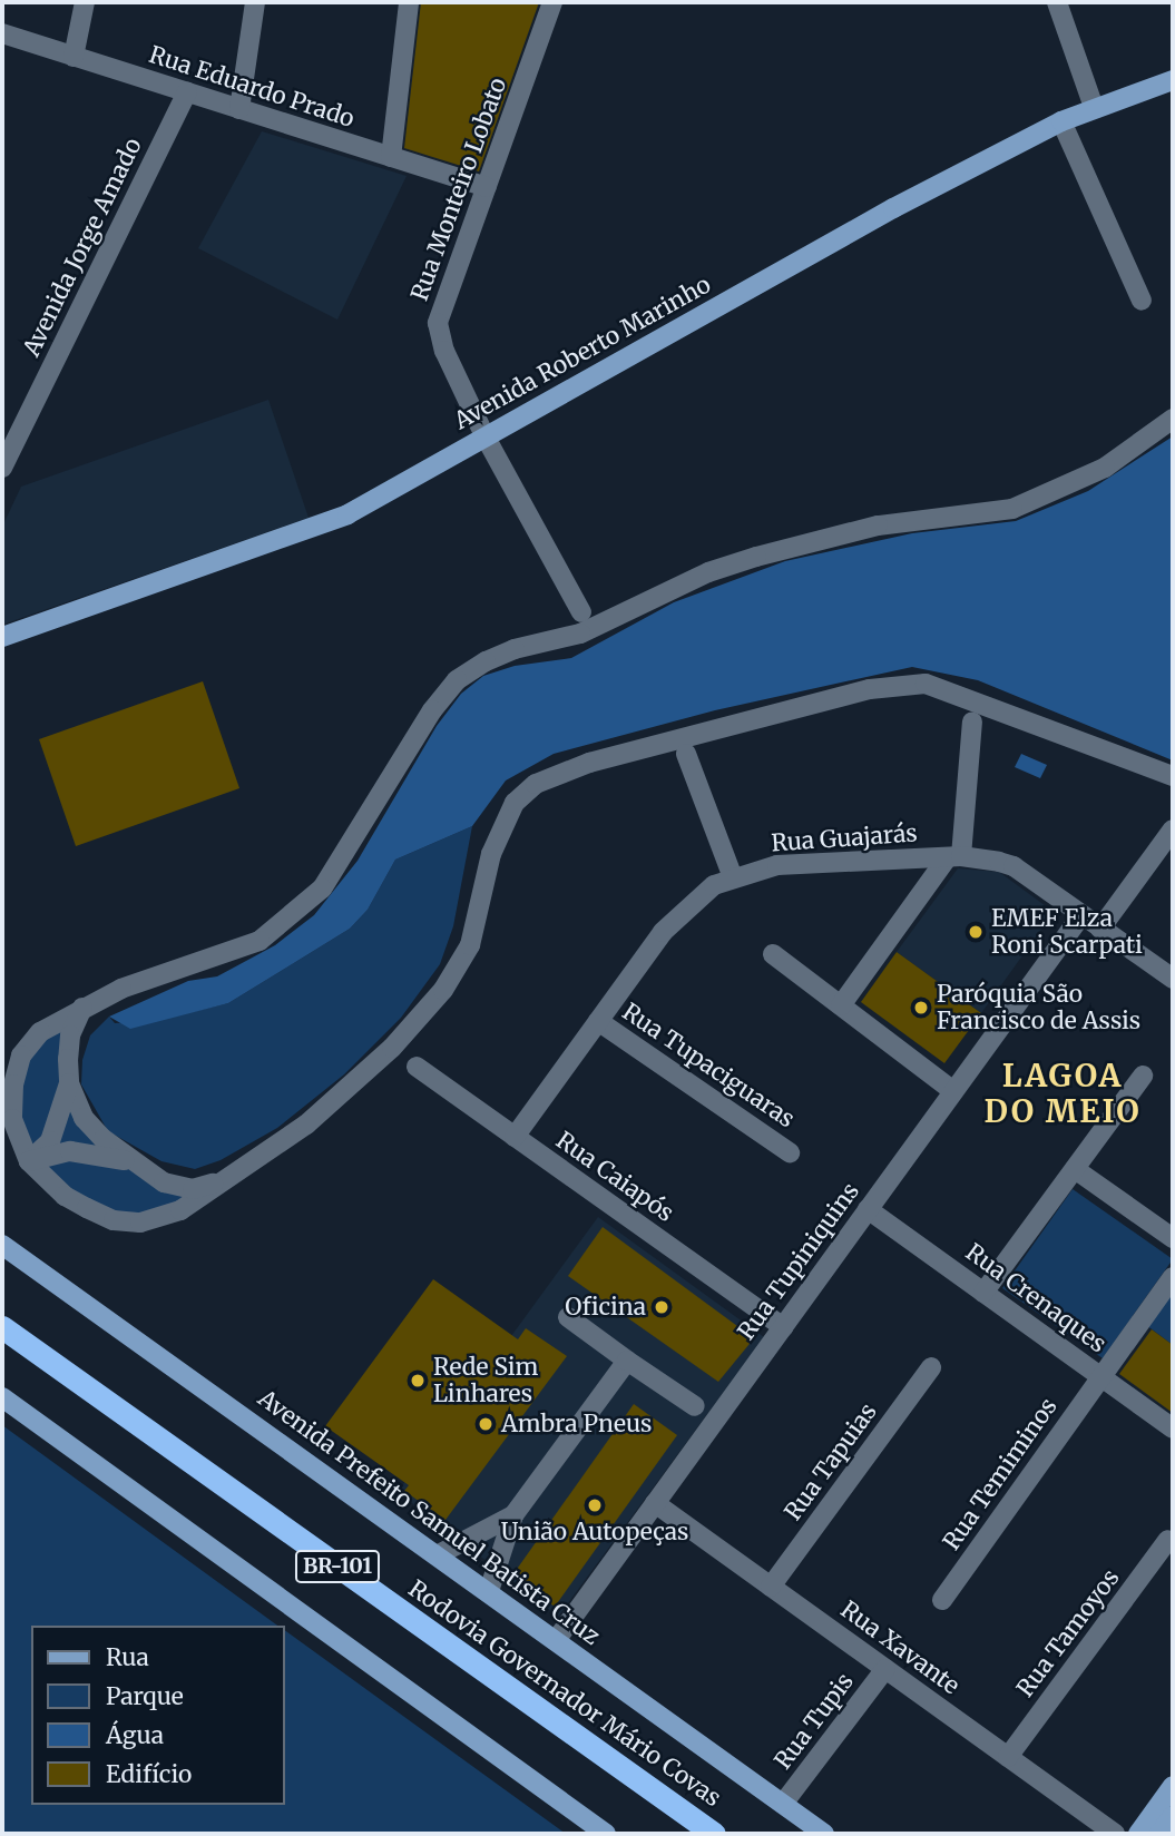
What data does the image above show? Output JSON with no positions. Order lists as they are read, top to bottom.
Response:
{
  "streets": {
    "highway": ["BR-101", "Rodovia Governador Mário Covas"],
    "main road": ["Avenida Roberto Marinho", "Avenida Prefeito Samuel Batista Cruz"],
    "street": [
      "Rua Eduardo Prado",
      "Rua Monteiro Lobato",
      "Avenida Jorge Amado",
      "Rua Guajarás",
      "Rua Tupaciguaras",
      "Rua Caiapós",
      "Rua Tupiniquins",
      "Rua Crenaques",
      "Rua Tapuias",
      "Rua Temiminos",
      "Rua Tamoyos",
      "Rua Xavante",
      "Rua Tupis"
    ]
  },
  "crossings": [
    ["Rua Eduardo Prado", "Rua Monteiro Lobato"],
    ["Rua Eduardo Prado", "Avenida Jorge Amado"],
    ["Rua Monteiro Lobato", "Avenida Roberto Marinho"],
    ["Rua Guajarás", "Rua Tupaciguaras"],
    ["Rua Guajarás", "Rua Caiapós"],
    ["Rua Guajarás", "Rua Tupiniquins"],
    ["Rua Caiapós", "Rua Tupiniquins"],
    ["Rua Tupiniquins", "Rua Crenaques"],
    ["Rua Tupiniquins", "Avenida Prefeito Samuel Batista Cruz"],
    ["Rua Tupiniquins", "Rua Xavante"],
    ["Rua Crenaques", "Rua Temiminos"],
    ["Rua Tapuias", "Rua Xavante"],
    ["Avenida Prefeito Samuel Batista Cruz", "Rua Tupis"],
    ["Rua Tamoyos", "Rua Xavante"],
    ["Rua Xavante", "Rua Tupis"]
  ],
  "districts": ["LAGOA DO MEIO"],
  "places": [
    "EMEF Elza Roni Scarpati",
    "Paróquia São Francisco de Assis",
    "Oficina",
    "Rede Sim Linhares",
    "Ambra Pneus",
    "União Autopeças"
  ],
  "legend": [
    "Rua",
    "Parque",
    "Água",
    "Edifício"
  ]
}
